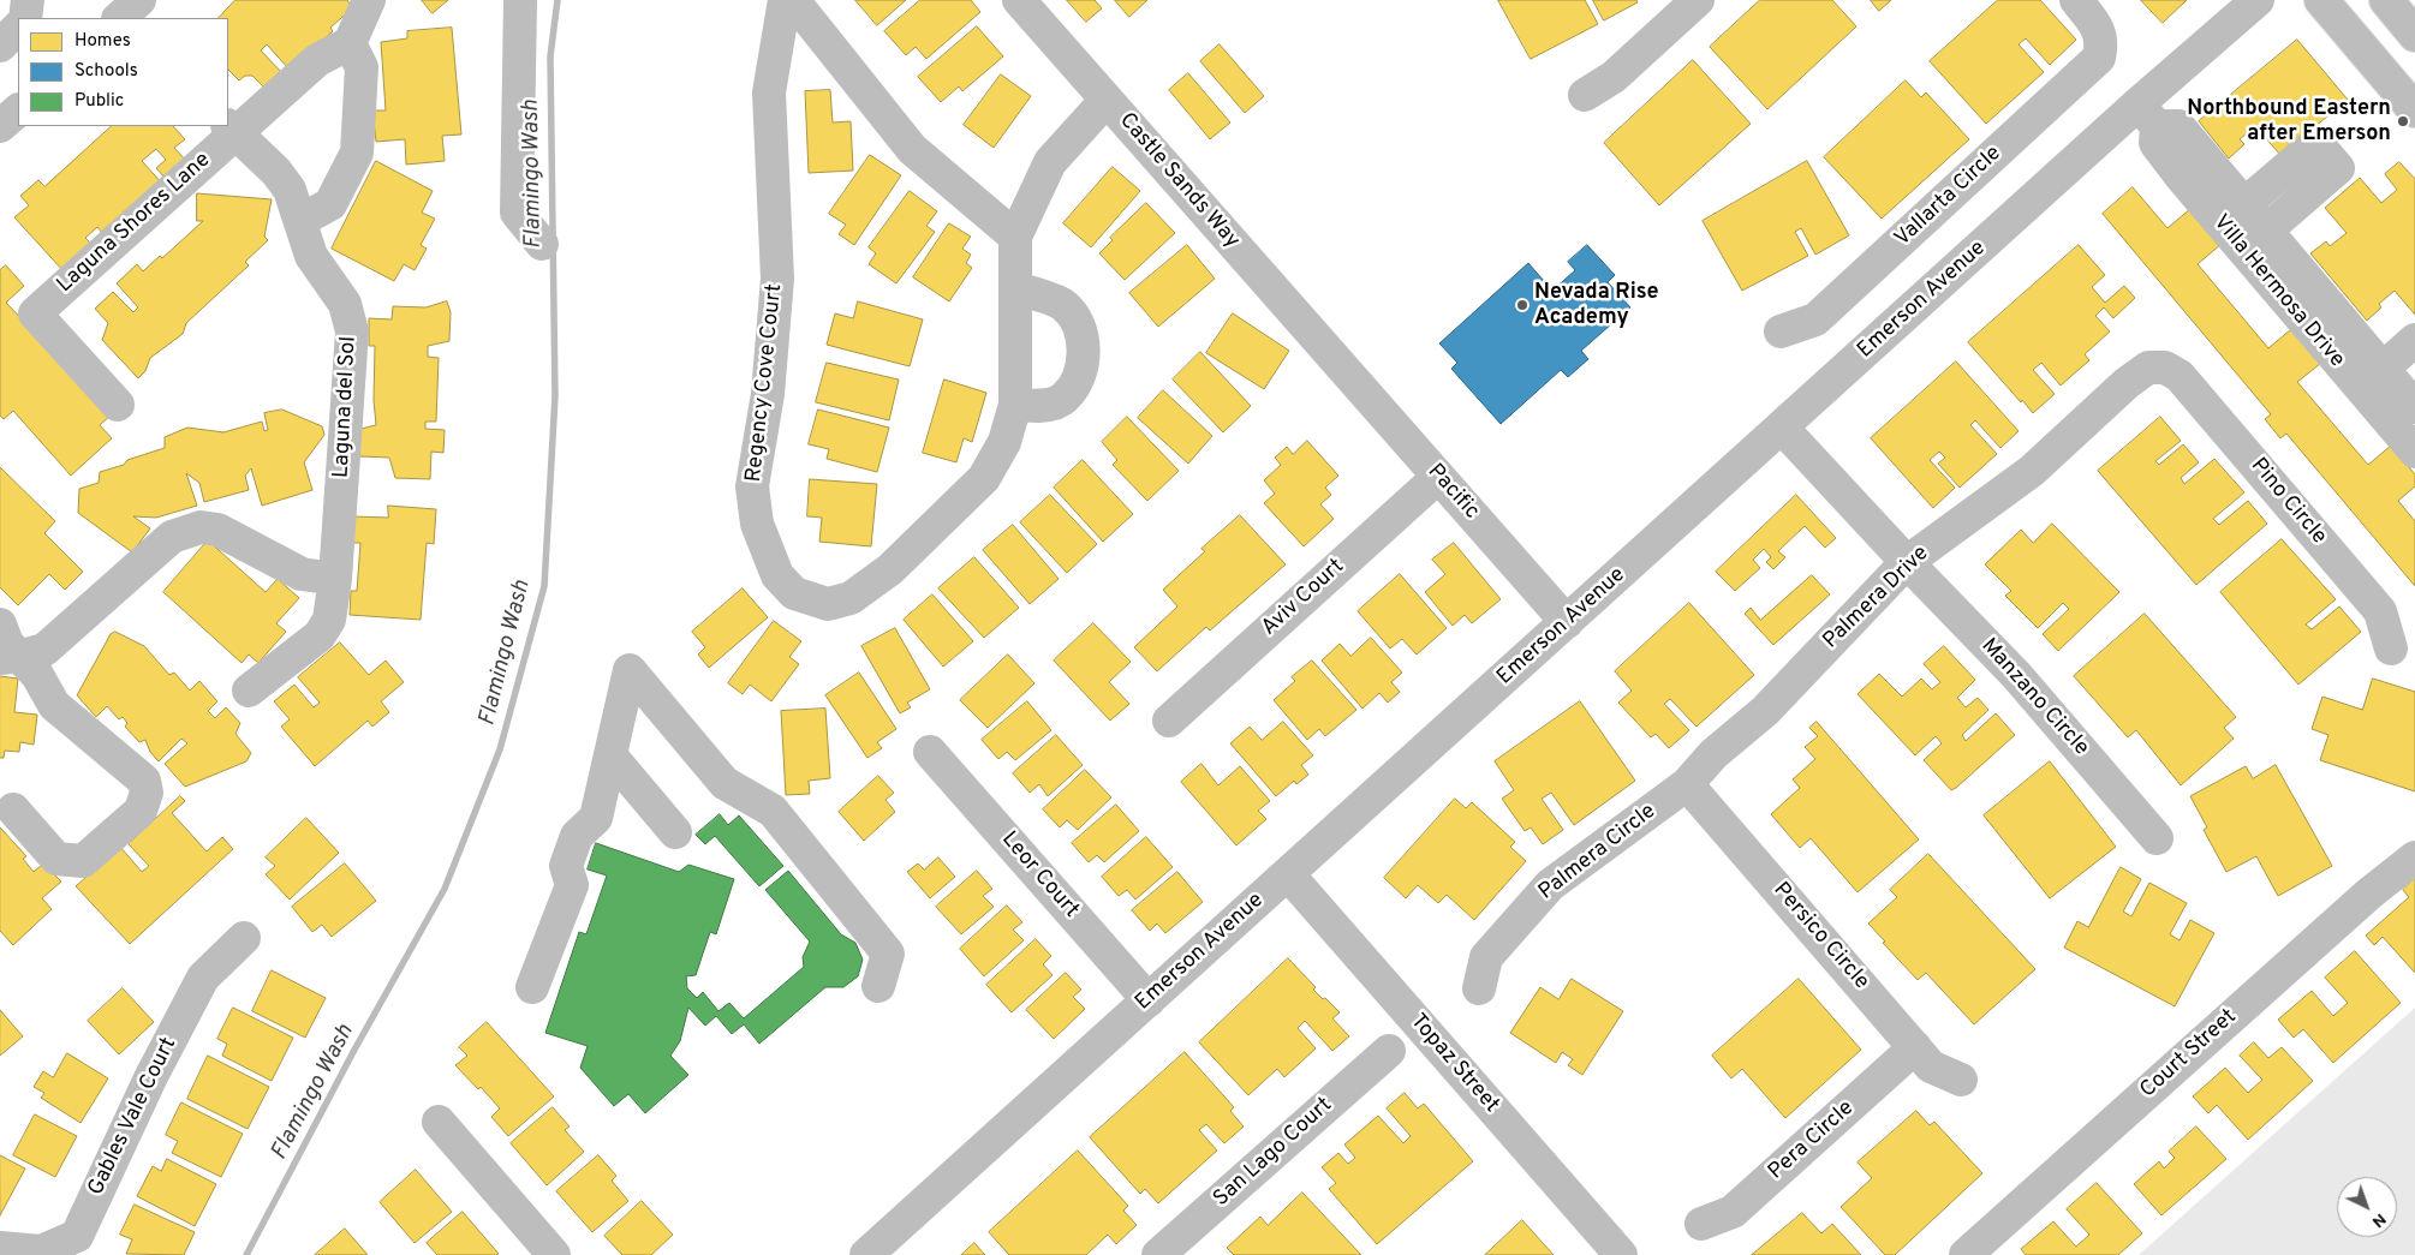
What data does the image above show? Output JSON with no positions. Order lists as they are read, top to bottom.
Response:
{
  "streets": {
    "street": [
      "Castle Sands Way",
      "Vallarta Circle",
      "Laguna Shores Lane",
      "Villa Hermosa Drive",
      "Emerson Avenue",
      "Regency Cove Court",
      "Laguna del Sol",
      "Pacific",
      "Pino Circle",
      "Aviv Court",
      "Palmera Drive",
      "Manzano Circle",
      "Palmera Circle",
      "Leor Court",
      "Persico Circle",
      "Court Street",
      "Topaz Street",
      "Gables Vale Court",
      "Pera Circle",
      "San Lago Court"
    ]
  },
  "crossings": [
    ["Castle Sands Way", "Regency Cove Court"],
    ["Castle Sands Way", "Pacific"],
    ["Laguna Shores Lane", "Laguna del Sol"],
    ["Villa Hermosa Drive", "Emerson Avenue"],
    ["Emerson Avenue", "Pacific"],
    ["Emerson Avenue", "Manzano Circle"],
    ["Emerson Avenue", "Leor Court"],
    ["Emerson Avenue", "Topaz Street"],
    ["Pacific", "Aviv Court"],
    ["Pino Circle", "Palmera Drive"],
    ["Palmera Drive", "Manzano Circle"],
    ["Palmera Drive", "Palmera Circle"],
    ["Palmera Drive", "Persico Circle"],
    ["Palmera Circle", "Persico Circle"],
    ["Persico Circle", "Pera Circle"]
  ],
  "water": ["Flamingo Wash"],
  "places": ["Northbound Eastern after Emerson", "Nevada Rise Academy"],
  "legend": ["Homes", "Schools", "Public"],
  "north": "bottom right"
}
